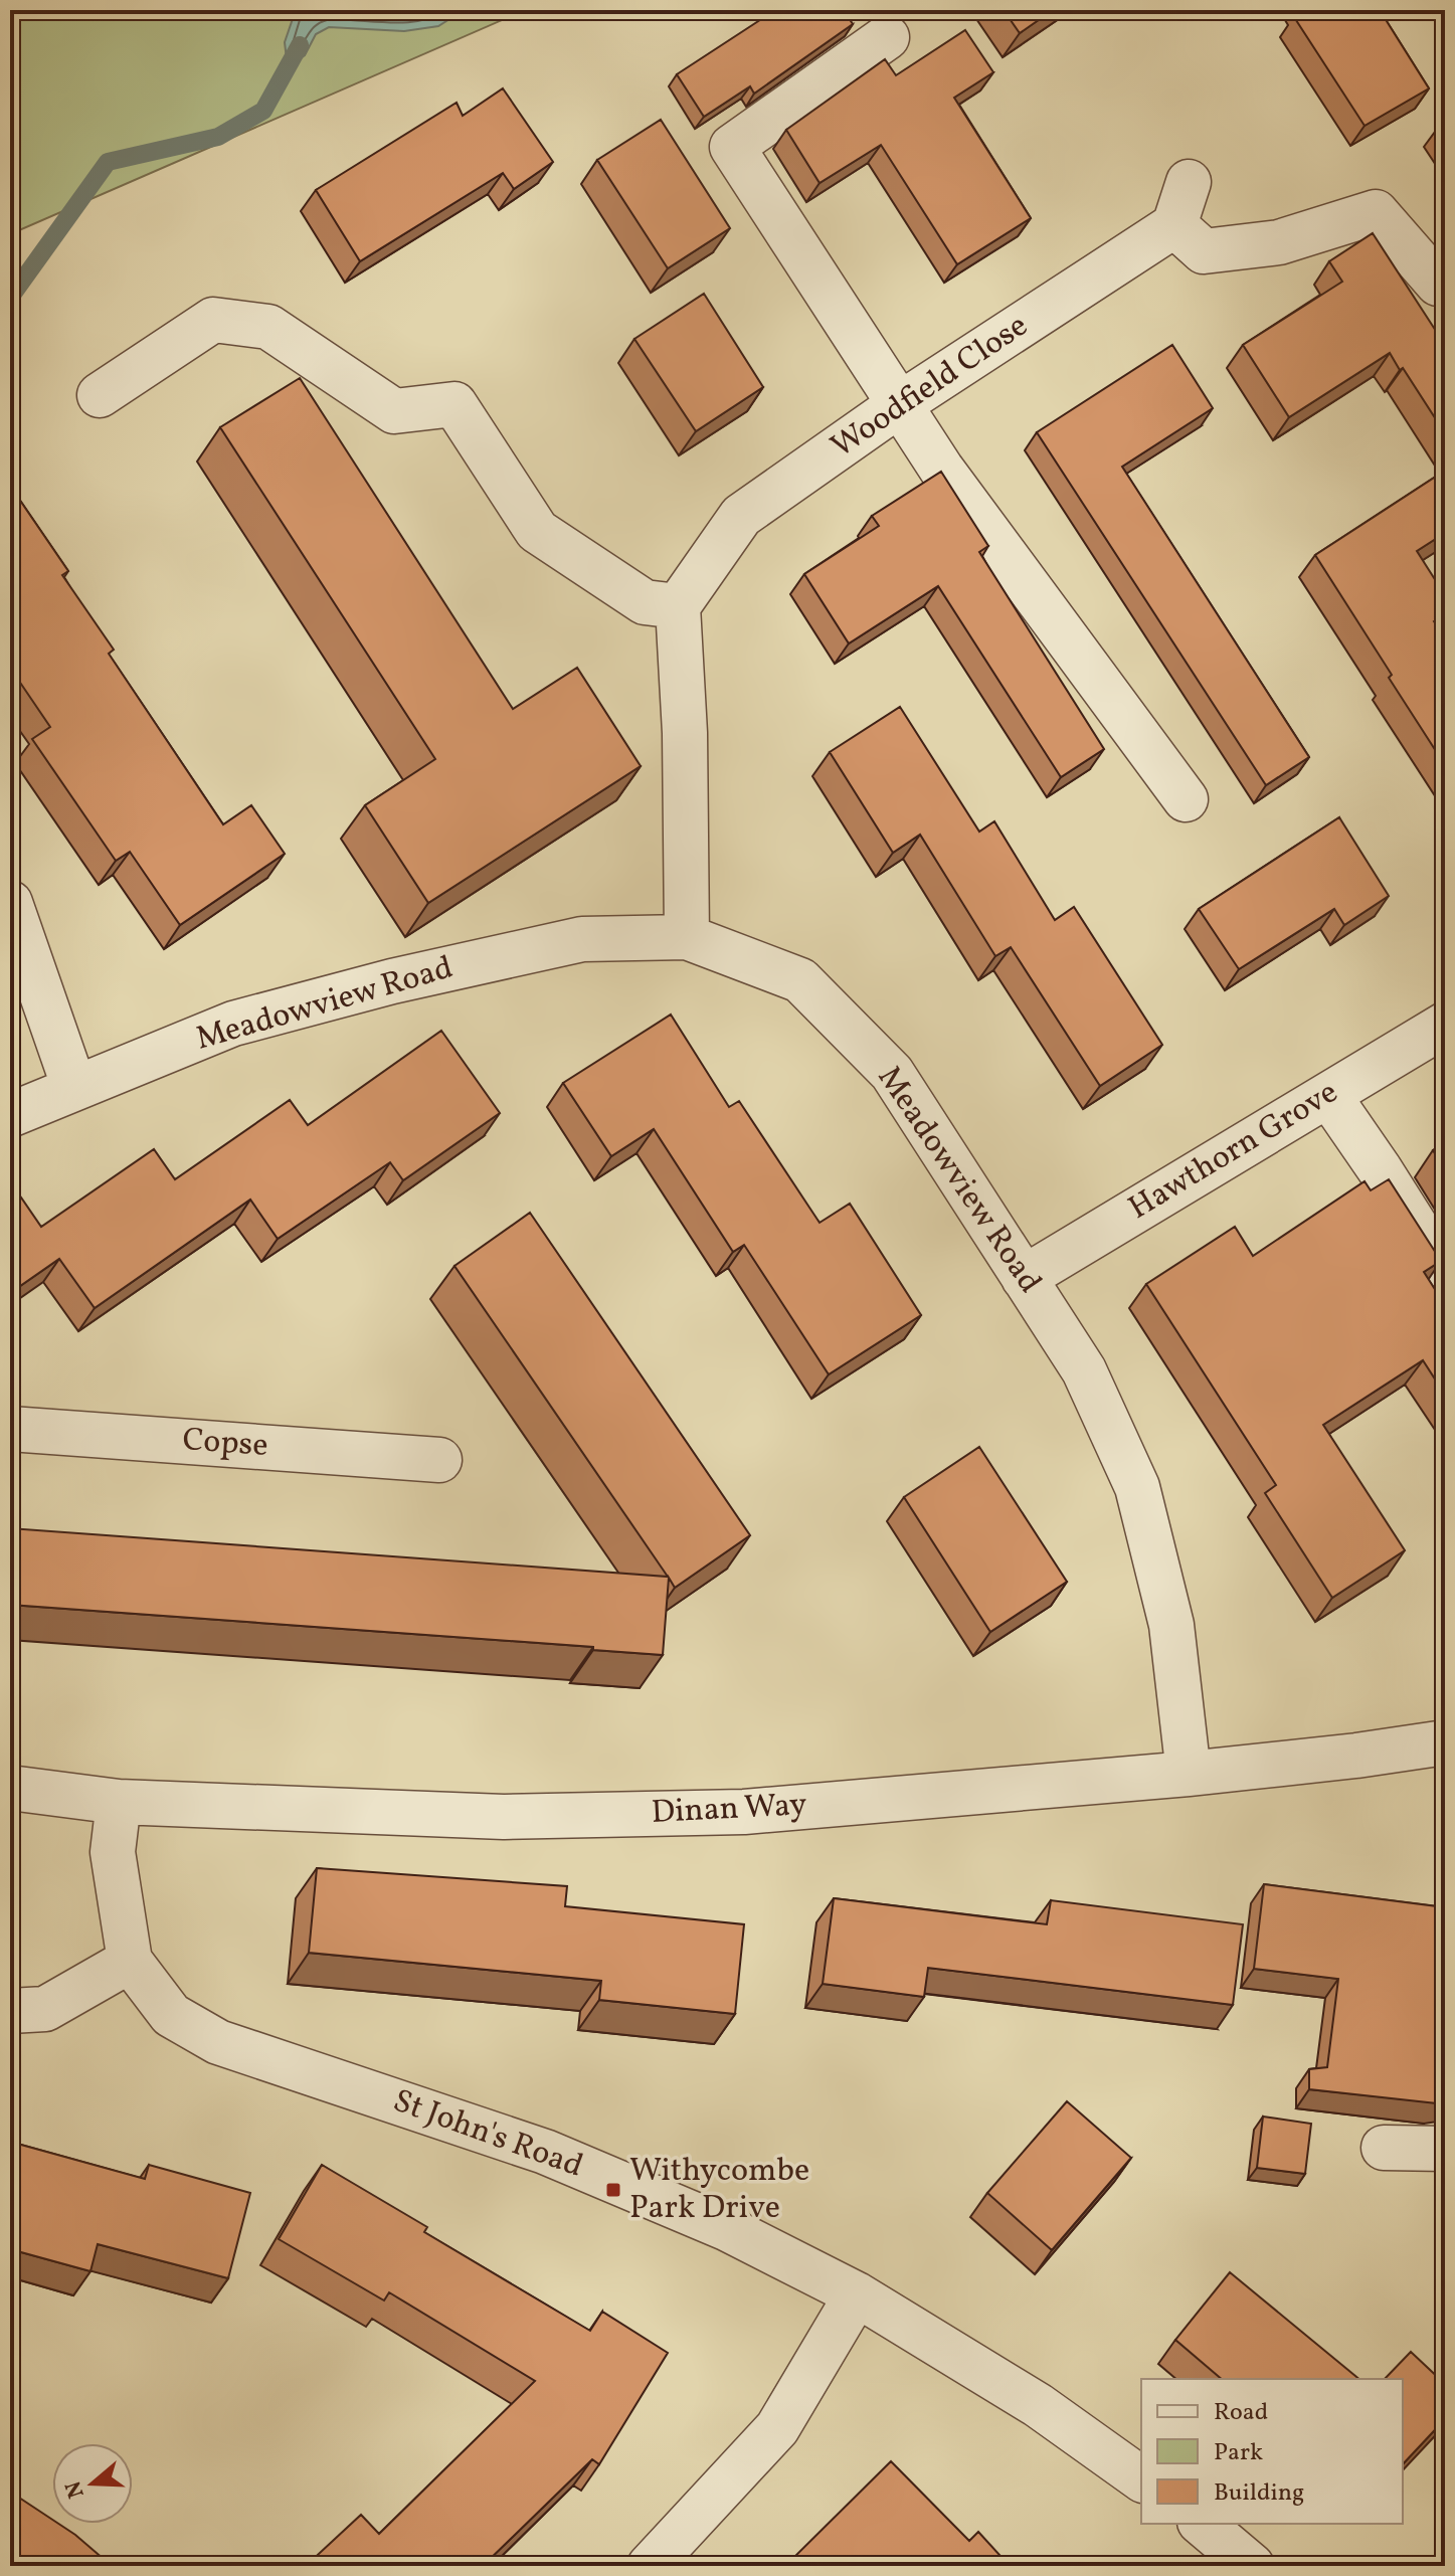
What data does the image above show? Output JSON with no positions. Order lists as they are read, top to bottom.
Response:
{
  "streets": {
    "street": [
      "Woodfield Close",
      "Meadowview Road",
      "Hawthorn Grove",
      "Copse",
      "Dinan Way",
      "St John's Road"
    ]
  },
  "crossings": [
    ["Meadowview Road", "Hawthorn Grove"],
    ["Meadowview Road", "Dinan Way"],
    ["Dinan Way", "St John's Road"]
  ],
  "places": {
    "transit": ["Withycombe Park Drive"]
  },
  "legend": ["Road", "Park", "Building"],
  "north": "left"
}
